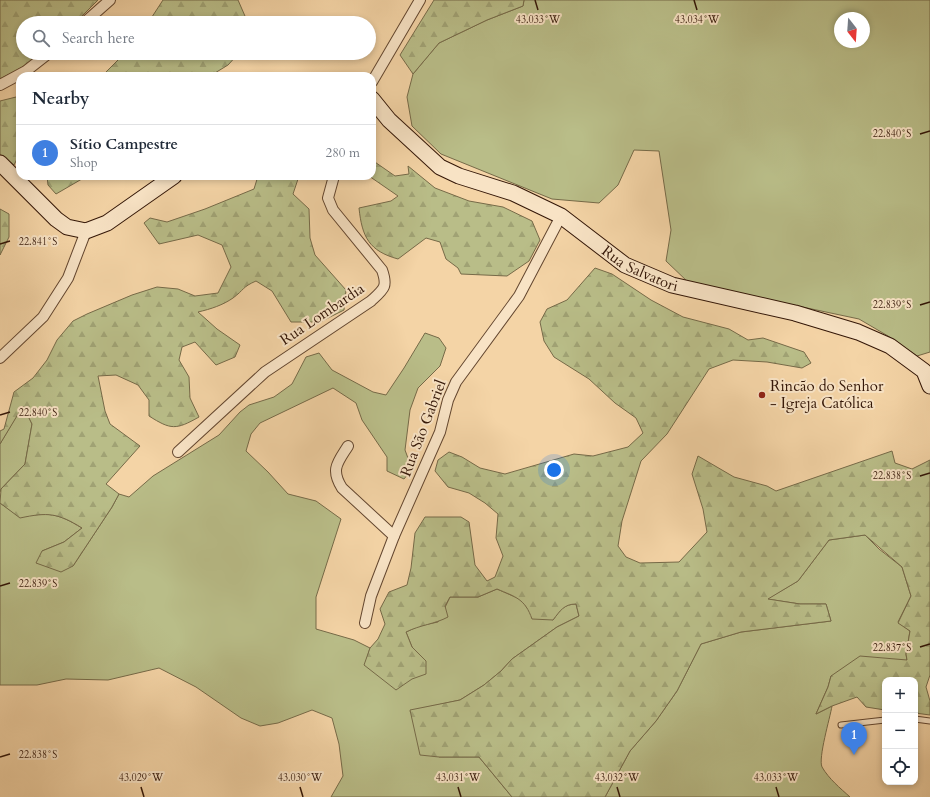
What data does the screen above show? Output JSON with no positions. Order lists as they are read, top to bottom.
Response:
{
  "streets": {
    "street": ["Rua Salvatori", "Rua Lombardia", "Rua São Gabriel"]
  },
  "crossings": [
    ["Rua Salvatori", "Rua São Gabriel"]
  ],
  "places": ["Rincão do Senhor - Igreja Católica"],
  "north": "bottom",
  "page": {
    "search": "Search here",
    "heading": "Nearby",
    "list": [
      {
        "mark": "1",
        "name": "Sítio Campestre",
        "note": "Shop",
        "value": "280 m"
      }
    ],
    "map_buttons": ["+", "−"],
    "pins": "1"
  },
  "coordinates": [
    "43.033°W",
    "43.034°W",
    "22.840°S",
    "22.841°S",
    "22.839°S",
    "22.838°S",
    "22.837°S",
    "43.029°W",
    "43.030°W",
    "43.031°W",
    "43.032°W"
  ]
}
